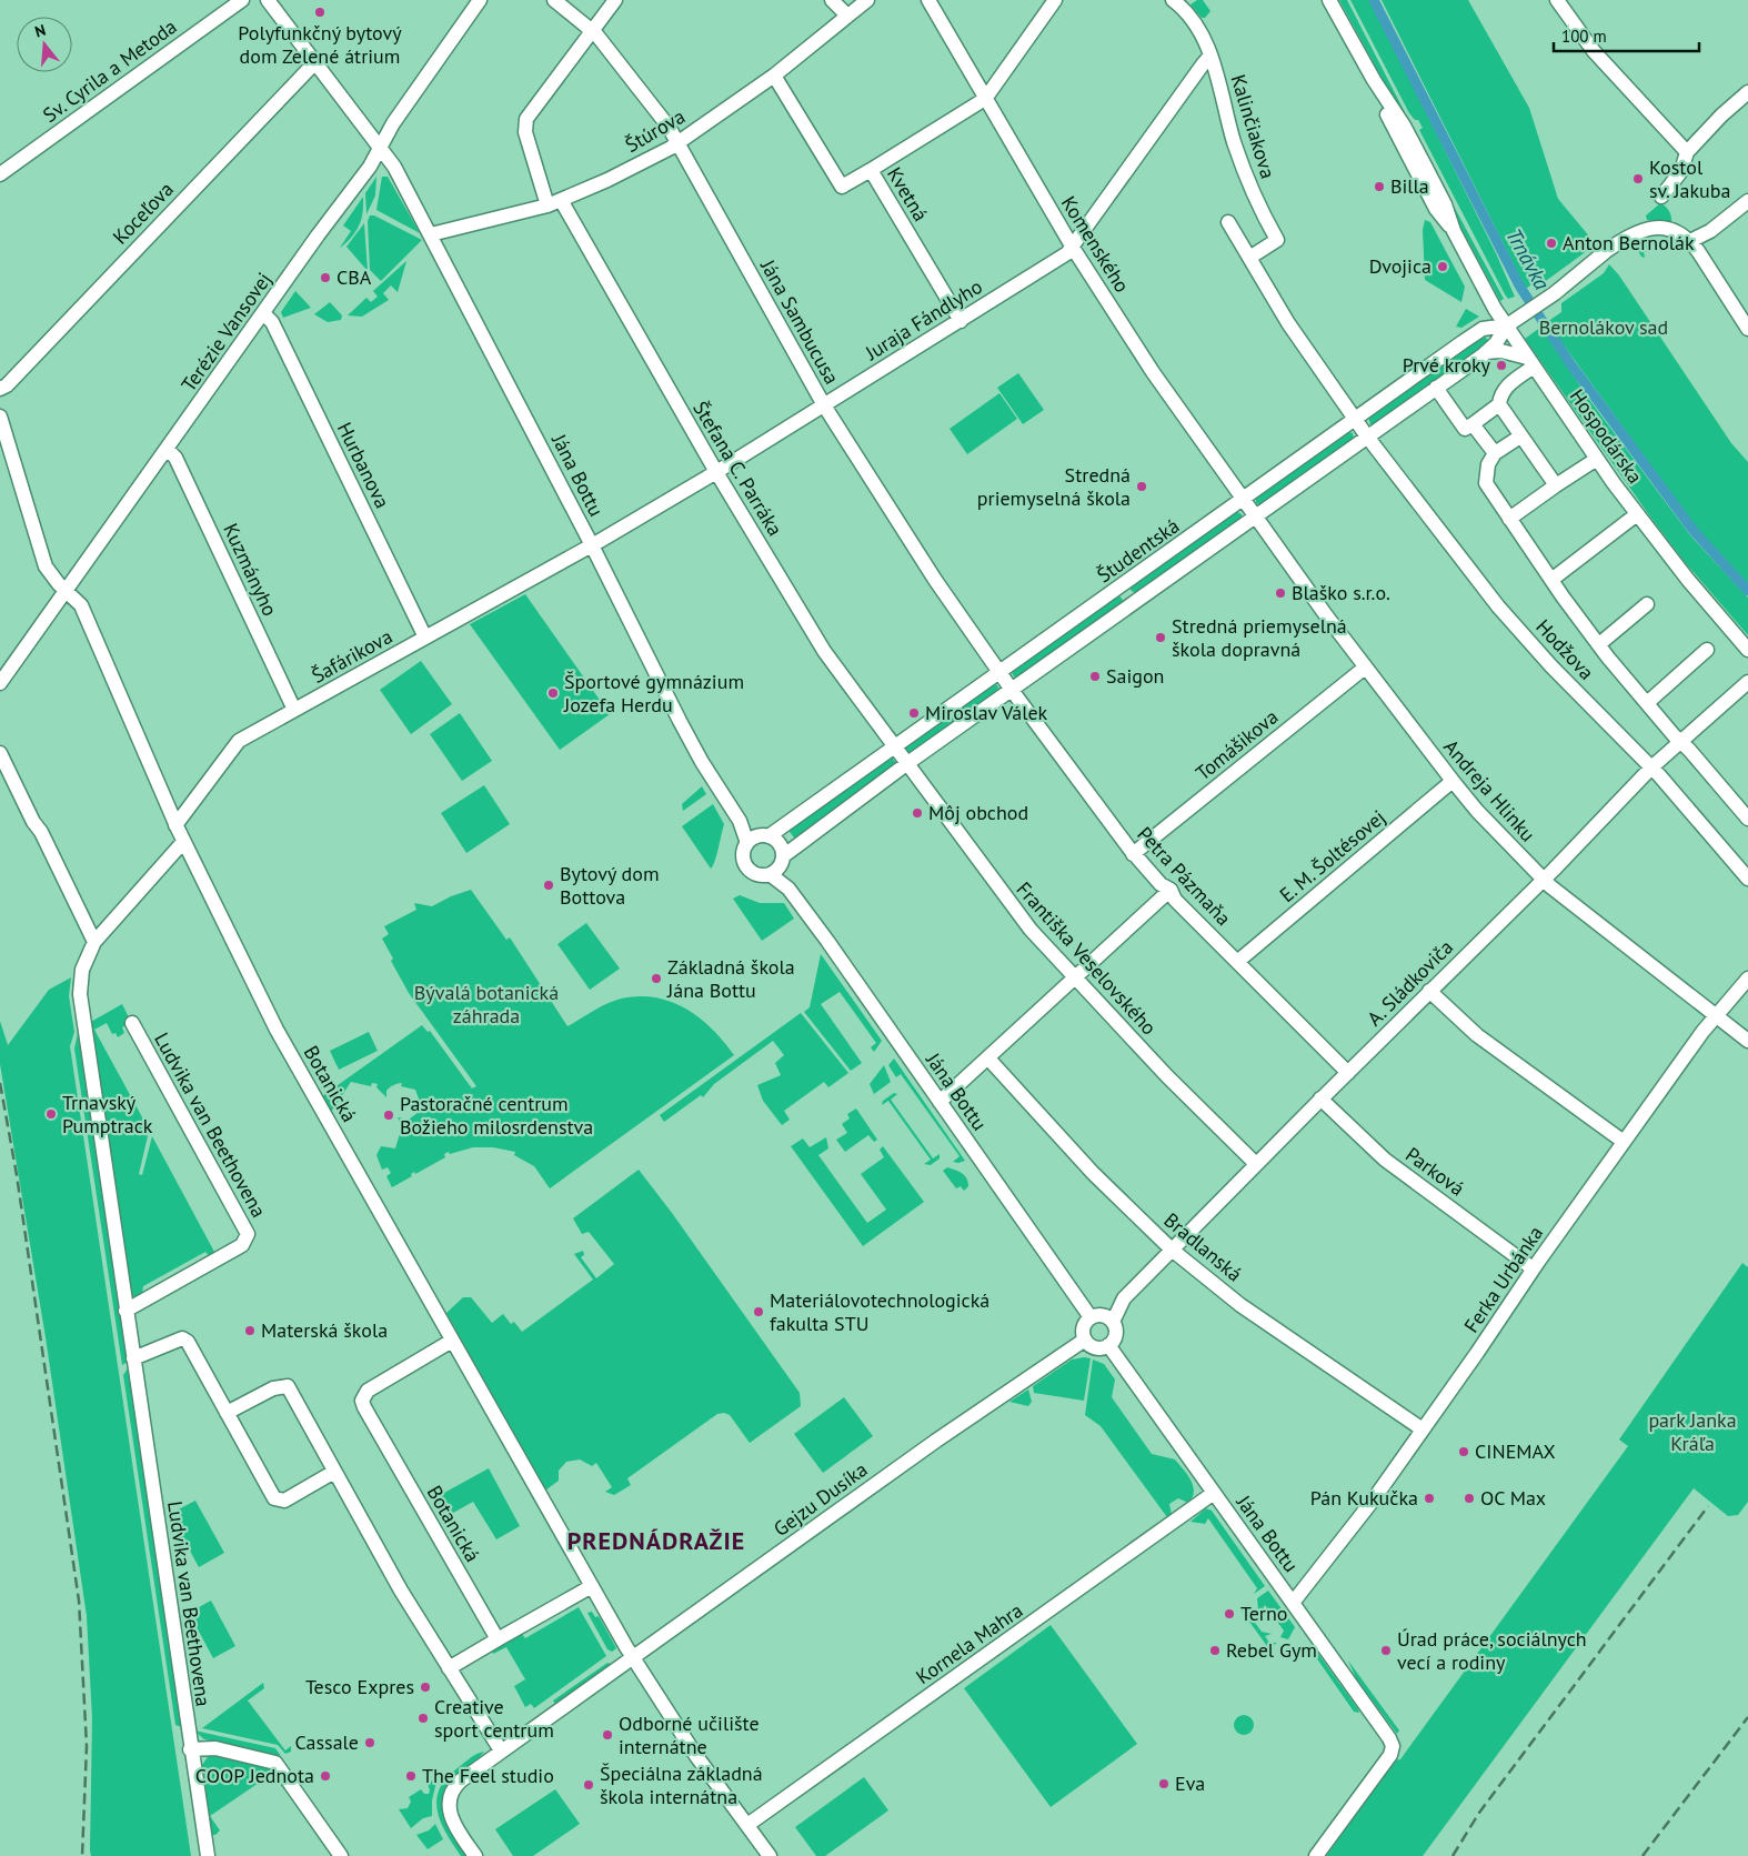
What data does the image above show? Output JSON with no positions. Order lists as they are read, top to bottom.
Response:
{
  "streets": {
    "street": [
      "Sv. Cyrila a Metoda",
      "Kalinčiakova",
      "Štúrova",
      "Kvetná",
      "Koceľova",
      "Komenského",
      "Juraja Fándlyho",
      "Jána Sambucusa",
      "Terézie Vansovej",
      "Hospodárska",
      "Hurbanova",
      "Štefana C. Parráka",
      "Jána Bottu",
      "Študentská",
      "Kuzmányho",
      "Hodžova",
      "Šafárikova",
      "Tomášikova",
      "Andreja Hlinku",
      "E. M. Šoltésovej",
      "Petra Pázmaňa",
      "Františka Veselovského",
      "A. Sládkoviča",
      "Botanická",
      "Ludvika van Beethovena",
      "Parková",
      "Bradlanská",
      "Ferka Urbánka",
      "Gejzu Dusíka",
      "Kornela Mahra"
    ]
  },
  "crossings": [
    ["Kalinčiakova", "Juraja Fándlyho"],
    ["Štúrova", "Kvetná"],
    ["Štúrova", "Jána Sambucusa"],
    ["Štúrova", "Štefana C. Parráka"],
    ["Štúrova", "Jána Bottu"],
    ["Kvetná", "Juraja Fándlyho"],
    ["Koceľova", "Jána Bottu"],
    ["Komenského", "Juraja Fándlyho"],
    ["Komenského", "Študentská"],
    ["Komenského", "Andreja Hlinku"],
    ["Juraja Fándlyho", "Jána Sambucusa"],
    ["Juraja Fándlyho", "Štefana C. Parráka"],
    ["Juraja Fándlyho", "Jána Bottu"],
    ["Juraja Fándlyho", "Šafárikova"],
    ["Jána Sambucusa", "Študentská"],
    ["Jána Sambucusa", "Petra Pázmaňa"],
    ["Terézie Vansovej", "Hurbanova"],
    ["Terézie Vansovej", "Jána Bottu"],
    ["Terézie Vansovej", "Kuzmányho"],
    ["Hospodárska", "Študentská"],
    ["Hurbanova", "Šafárikova"],
    ["Štefana C. Parráka", "Študentská"],
    ["Štefana C. Parráka", "Františka Veselovského"],
    ["Jána Bottu", "Študentská"],
    ["Jána Bottu", "Šafárikova"],
    ["Jána Bottu", "A. Sládkoviča"],
    ["Jána Bottu", "Ferka Urbánka"],
    ["Jána Bottu", "Gejzu Dusíka"],
    ["Jána Bottu", "Kornela Mahra"],
    ["Študentská", "Hodžova"],
    ["Študentská", "Andreja Hlinku"],
    ["Študentská", "Petra Pázmaňa"],
    ["Študentská", "Františka Veselovského"],
    ["Kuzmányho", "Šafárikova"],
    ["Hodžova", "A. Sládkoviča"],
    ["Tomášikova", "Andreja Hlinku"],
    ["Tomášikova", "Petra Pázmaňa"],
    ["Andreja Hlinku", "E. M. Šoltésovej"],
    ["Andreja Hlinku", "A. Sládkoviča"],
    ["Andreja Hlinku", "Ferka Urbánka"],
    ["E. M. Šoltésovej", "Petra Pázmaňa"],
    ["Petra Pázmaňa", "A. Sládkoviča"],
    ["Františka Veselovského", "A. Sládkoviča"],
    ["A. Sládkoviča", "Parková"],
    ["A. Sládkoviča", "Bradlanská"],
    ["A. Sládkoviča", "Gejzu Dusíka"],
    ["Botanická", "Ludvika van Beethovena"],
    ["Botanická", "Gejzu Dusíka"],
    ["Botanická", "Kornela Mahra"],
    ["Parková", "Ferka Urbánka"],
    ["Bradlanská", "Ferka Urbánka"]
  ],
  "districts": ["PREDNÁDRAŽIE"],
  "water": ["Trnávka"],
  "parks": ["Bernolákov sad", "Bývalá botanická záhrada", "park Janka Kráľa"],
  "places": [
    "Polyfunkčný bytový dom Zelené átrium",
    "Kostol sv. Jakuba",
    "Billa",
    "Anton Bernolák",
    "Dvojica",
    "CBA",
    "Prvé kroky",
    "Stredná priemyselná škola",
    "Blaško s.r.o.",
    "Stredná priemyselná škola dopravná",
    "Saigon",
    "Športové gymnázium Jozefa Herdu",
    "Miroslav Válek",
    "Môj obchod",
    "Bytový dom Bottova",
    "Základná škola Jána Bottu",
    "Trnavský Pumptrack",
    "Pastoračné centrum Božieho milosrdenstva",
    "Materiálovotechnologická fakulta STU",
    "Materská škola",
    "CINEMAX",
    "Pán Kukučka",
    "OC Max",
    "Terno",
    "Rebel Gym",
    "Úrad práce, sociálnych vecí a rodiny",
    "Tesco Expres",
    "Creative sport centrum",
    "Odborné učilište internátne",
    "Cassale",
    "COOP Jednota",
    "The Feel studio",
    "Eva",
    "Špeciálna základná škola internátna"
  ],
  "scale_bar": "100 m",
  "north": "top"
}
